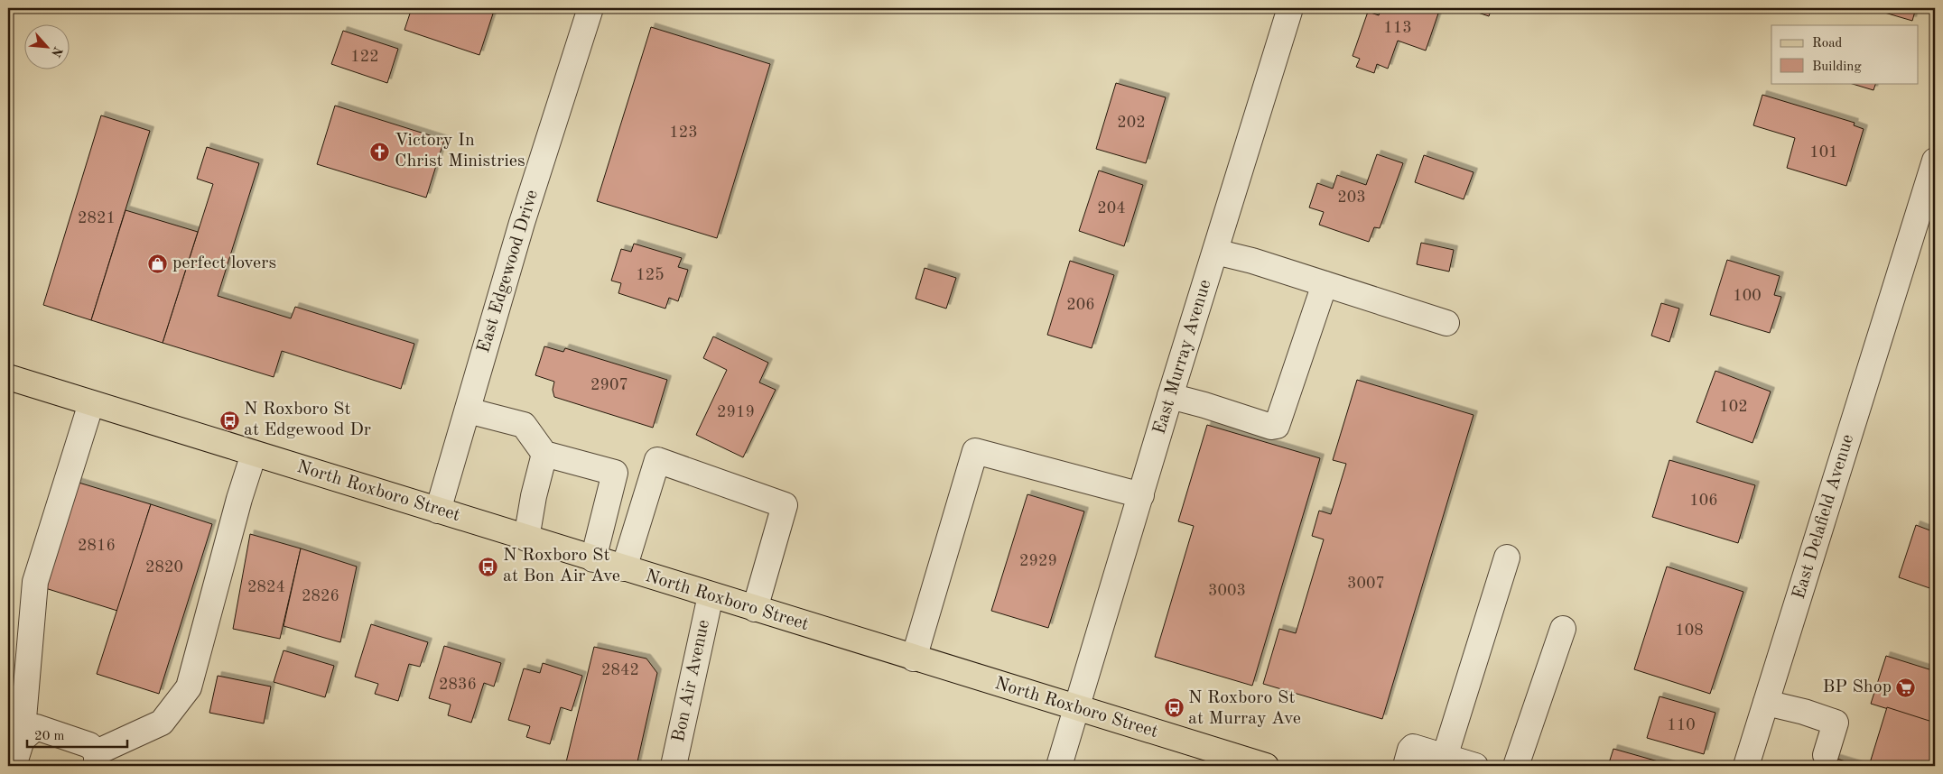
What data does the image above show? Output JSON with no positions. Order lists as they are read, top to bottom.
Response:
{
  "streets": {
    "main road": ["North Roxboro Street"],
    "street": [
      "East Edgewood Drive",
      "East Murray Avenue",
      "East Delafield Avenue",
      "Bon Air Avenue"
    ]
  },
  "crossings": [
    ["East Edgewood Drive", "North Roxboro Street"],
    ["East Murray Avenue", "North Roxboro Street"],
    ["North Roxboro Street", "Bon Air Avenue"]
  ],
  "places": {
    "church": ["Victory In Christ Ministries"],
    "shop": ["perfect lovers"],
    "bus stop": ["N Roxboro St at Edgewood Dr", "N Roxboro St at Bon Air Ave", "N Roxboro St at Murray Ave"],
    "supermarket": ["BP Shop"]
  },
  "house_numbers": [
    "113",
    "122",
    "202",
    "123",
    "101",
    "203",
    "204",
    "2821",
    "125",
    "100",
    "206",
    "2907",
    "102",
    "2919",
    "106",
    "2816",
    "2929",
    "2820",
    "3007",
    "2824",
    "3003",
    "2826",
    "108",
    "2842",
    "2836",
    "110"
  ],
  "legend": ["Road", "Building"],
  "scale_bar": "20 m",
  "north": "bottom right"
}
